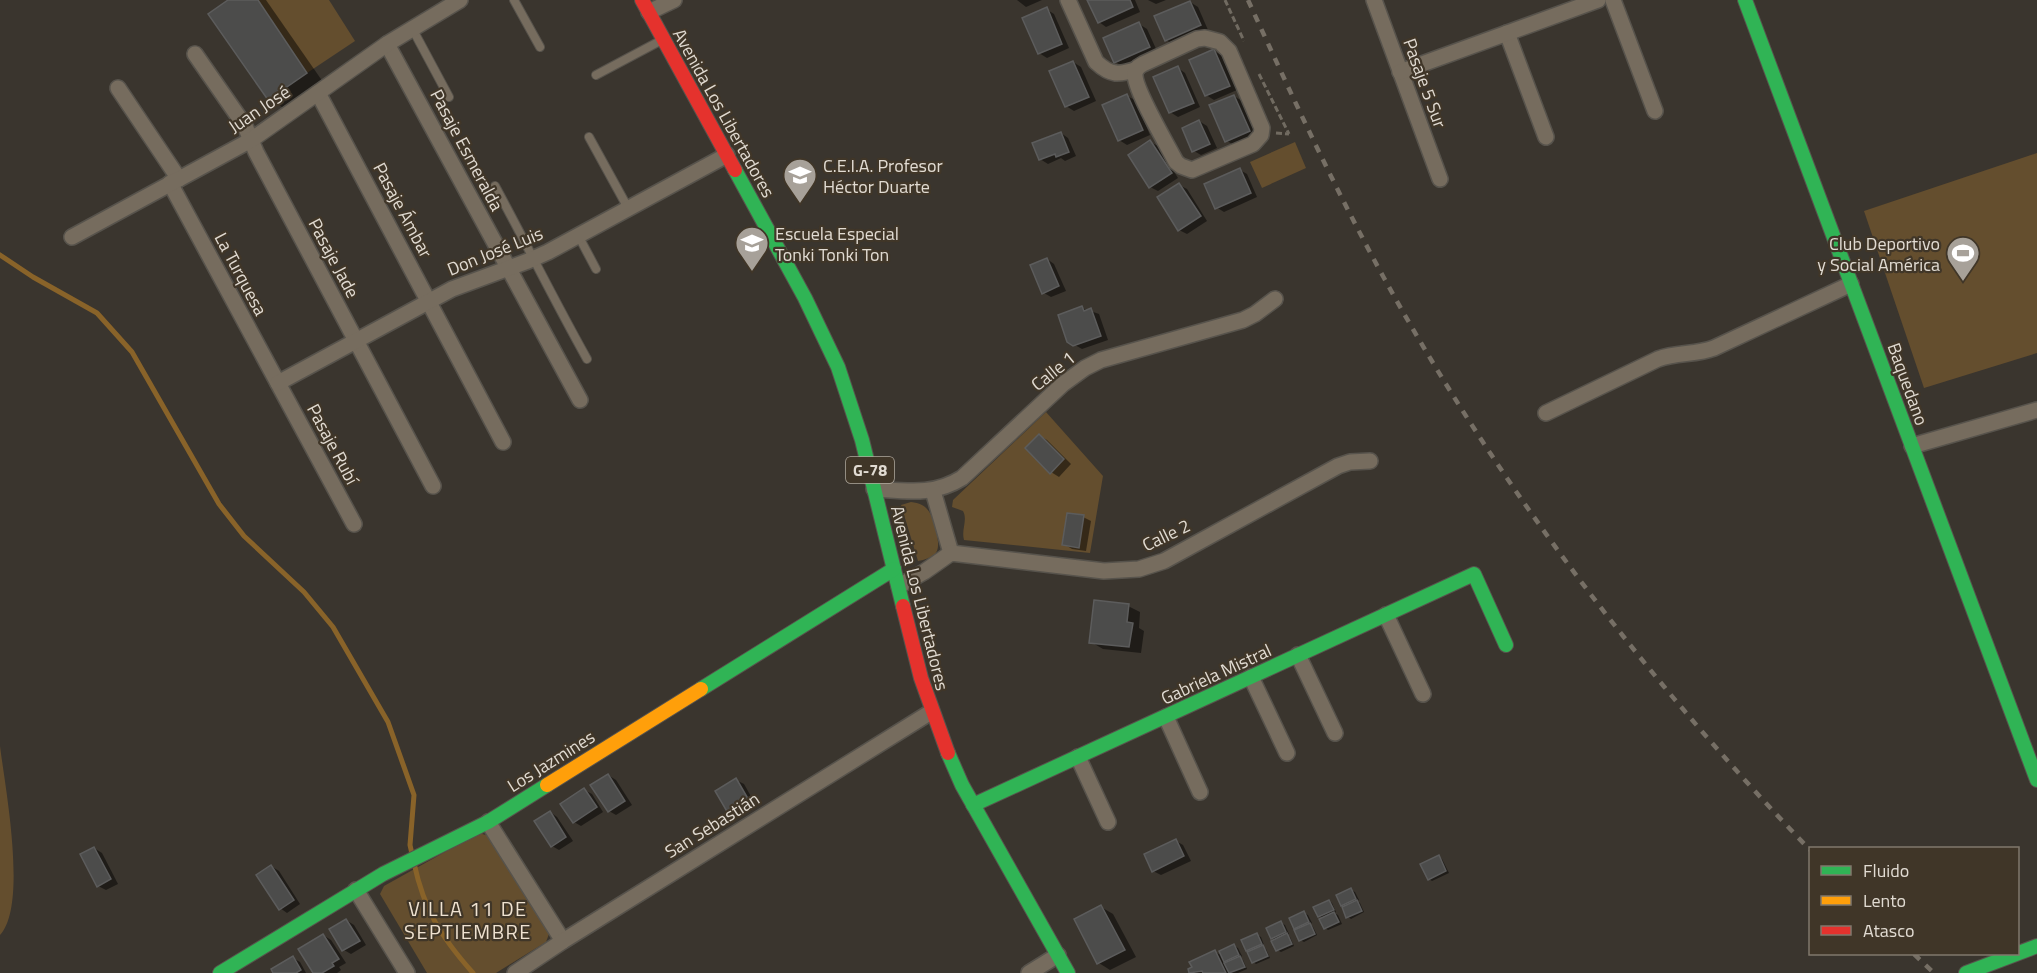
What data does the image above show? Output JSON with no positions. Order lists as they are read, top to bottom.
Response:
{
  "streets": {
    "street": [
      "Pasaje 5 Sur",
      "Juan José",
      "Avenida Los Libertadores",
      "Pasaje Esmeralda",
      "Pasaje Ámbar",
      "Don José Luis",
      "Pasaje Jade",
      "La Turquesa",
      "Calle 1",
      "Baquedano",
      "Pasaje Rubí",
      "G-78",
      "Calle 2",
      "Gabriela Mistral",
      "Los Jazmines",
      "San Sebastián"
    ]
  },
  "crossings": [
    ["Juan José", "Pasaje Esmeralda"],
    ["Juan José", "Pasaje Ámbar"],
    ["Juan José", "Pasaje Jade"],
    ["Juan José", "La Turquesa"],
    ["Avenida Los Libertadores", "Don José Luis"],
    ["Avenida Los Libertadores", "Calle 1"],
    ["Avenida Los Libertadores", "Gabriela Mistral"],
    ["Avenida Los Libertadores", "Los Jazmines"],
    ["Avenida Los Libertadores", "San Sebastián"],
    ["Pasaje Esmeralda", "Don José Luis"],
    ["Pasaje Ámbar", "Don José Luis"],
    ["Don José Luis", "Pasaje Jade"],
    ["Don José Luis", "La Turquesa"],
    ["Don José Luis", "Pasaje Rubí"],
    ["La Turquesa", "Pasaje Rubí"]
  ],
  "districts": ["VILLA 11 DE SEPTIEMBRE"],
  "places": {
    "school or university": ["C.E.I.A. Profesor Héctor Duarte", "Escuela Especial Tonki Tonki Ton"],
    "sports": ["Club Deportivo y Social América"]
  },
  "legend": ["Fluido", "Lento", "Atasco"]
}
